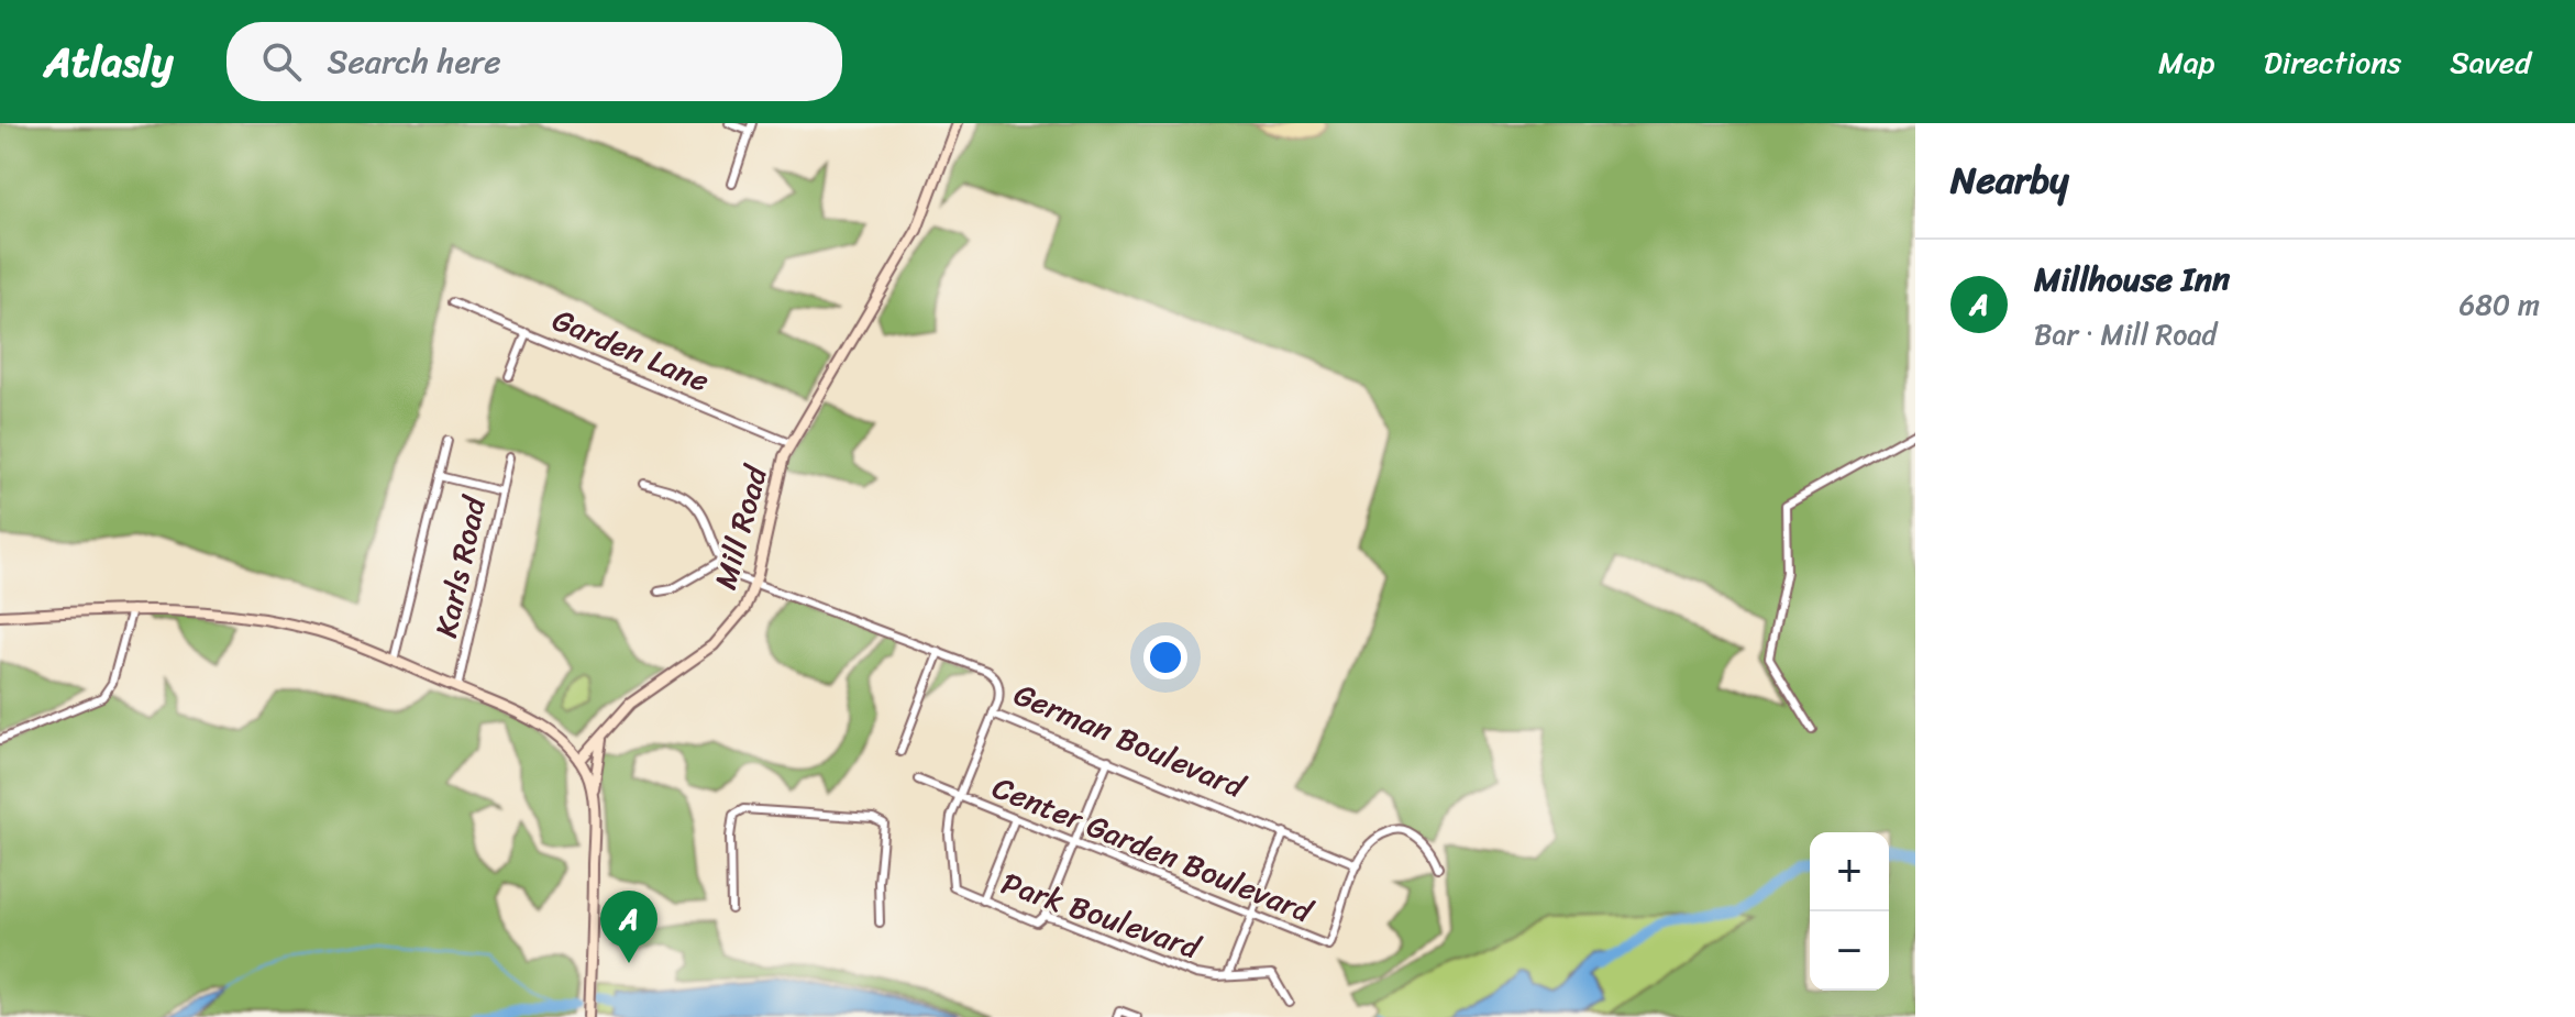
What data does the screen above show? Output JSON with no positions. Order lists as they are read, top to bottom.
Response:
{
  "streets": {
    "main road": ["Mill Road"],
    "street": [
      "Garden Lane",
      "Karls Road",
      "German Boulevard",
      "Center Garden Boulevard",
      "Park Boulevard"
    ]
  },
  "crossings": [
    ["Garden Lane", "Mill Road"],
    ["Mill Road", "German Boulevard"],
    ["German Boulevard", "Center Garden Boulevard"],
    ["Center Garden Boulevard", "Park Boulevard"]
  ],
  "page": {
    "header": "Atlasly",
    "search": "Search here",
    "nav": ["Map", "Directions", "Saved"],
    "heading": "Nearby",
    "list": [
      {
        "mark": "A",
        "name": "Millhouse Inn",
        "note": "Bar · Mill Road",
        "value": "680 m"
      }
    ],
    "map_buttons": ["+", "−"],
    "pins": "A"
  }
}
